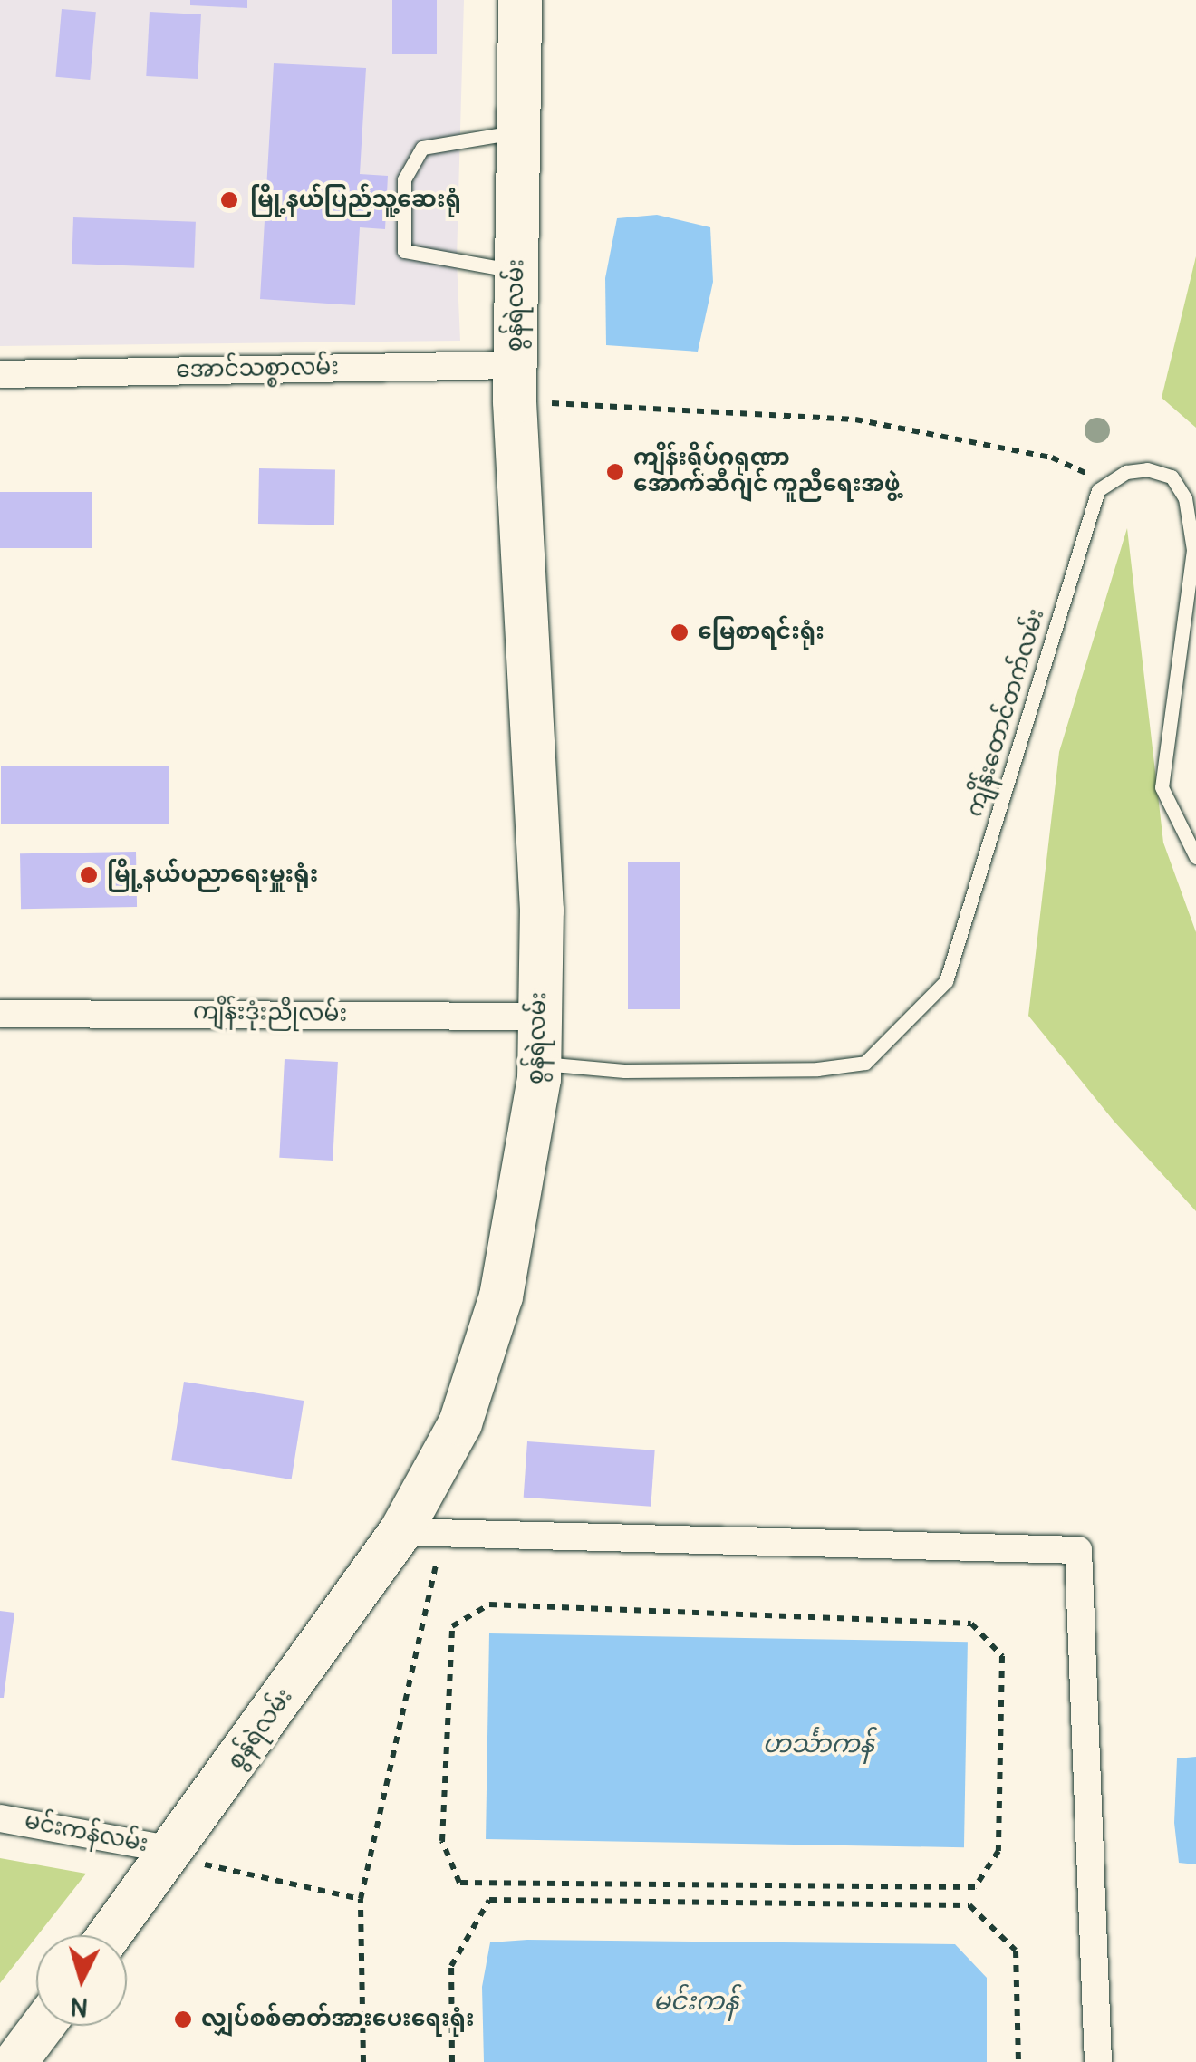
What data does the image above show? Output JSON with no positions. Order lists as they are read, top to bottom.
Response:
{
  "streets": {
    "main road": ["စွန်ရဲလမ်း"],
    "street": ["အောင်သစ္စာလမ်း", "ကျိန်းဒုံးညိုလမ်း", "မင်းကန်လမ်း"],
    "lane": ["ကျိန်းတောင်တက်လမ်း"]
  },
  "crossings": [
    ["စွန်ရဲလမ်း", "အောင်သစ္စာလမ်း"],
    ["စွန်ရဲလမ်း", "ကျိန်းတောင်တက်လမ်း"],
    ["စွန်ရဲလမ်း", "ကျိန်းဒုံးညိုလမ်း"],
    ["စွန်ရဲလမ်း", "မင်းကန်လမ်း"]
  ],
  "water": ["ဟင်္သာကန်", "မင်းကန်"],
  "places": [
    "မြို့နယ်ပြည်သူ့ဆေးရုံ",
    "ကျိန်းရိပ်ဂရုဏာ အောက်ဆီဂျင် ကူညီရေးအဖွဲ့",
    "မြေစာရင်းရုံး",
    "မြို့နယ်ပညာရေးမှူးရုံး",
    "လျှပ်စစ်ဓာတ်အားပေးရေးရုံး"
  ],
  "north": "bottom"
}
